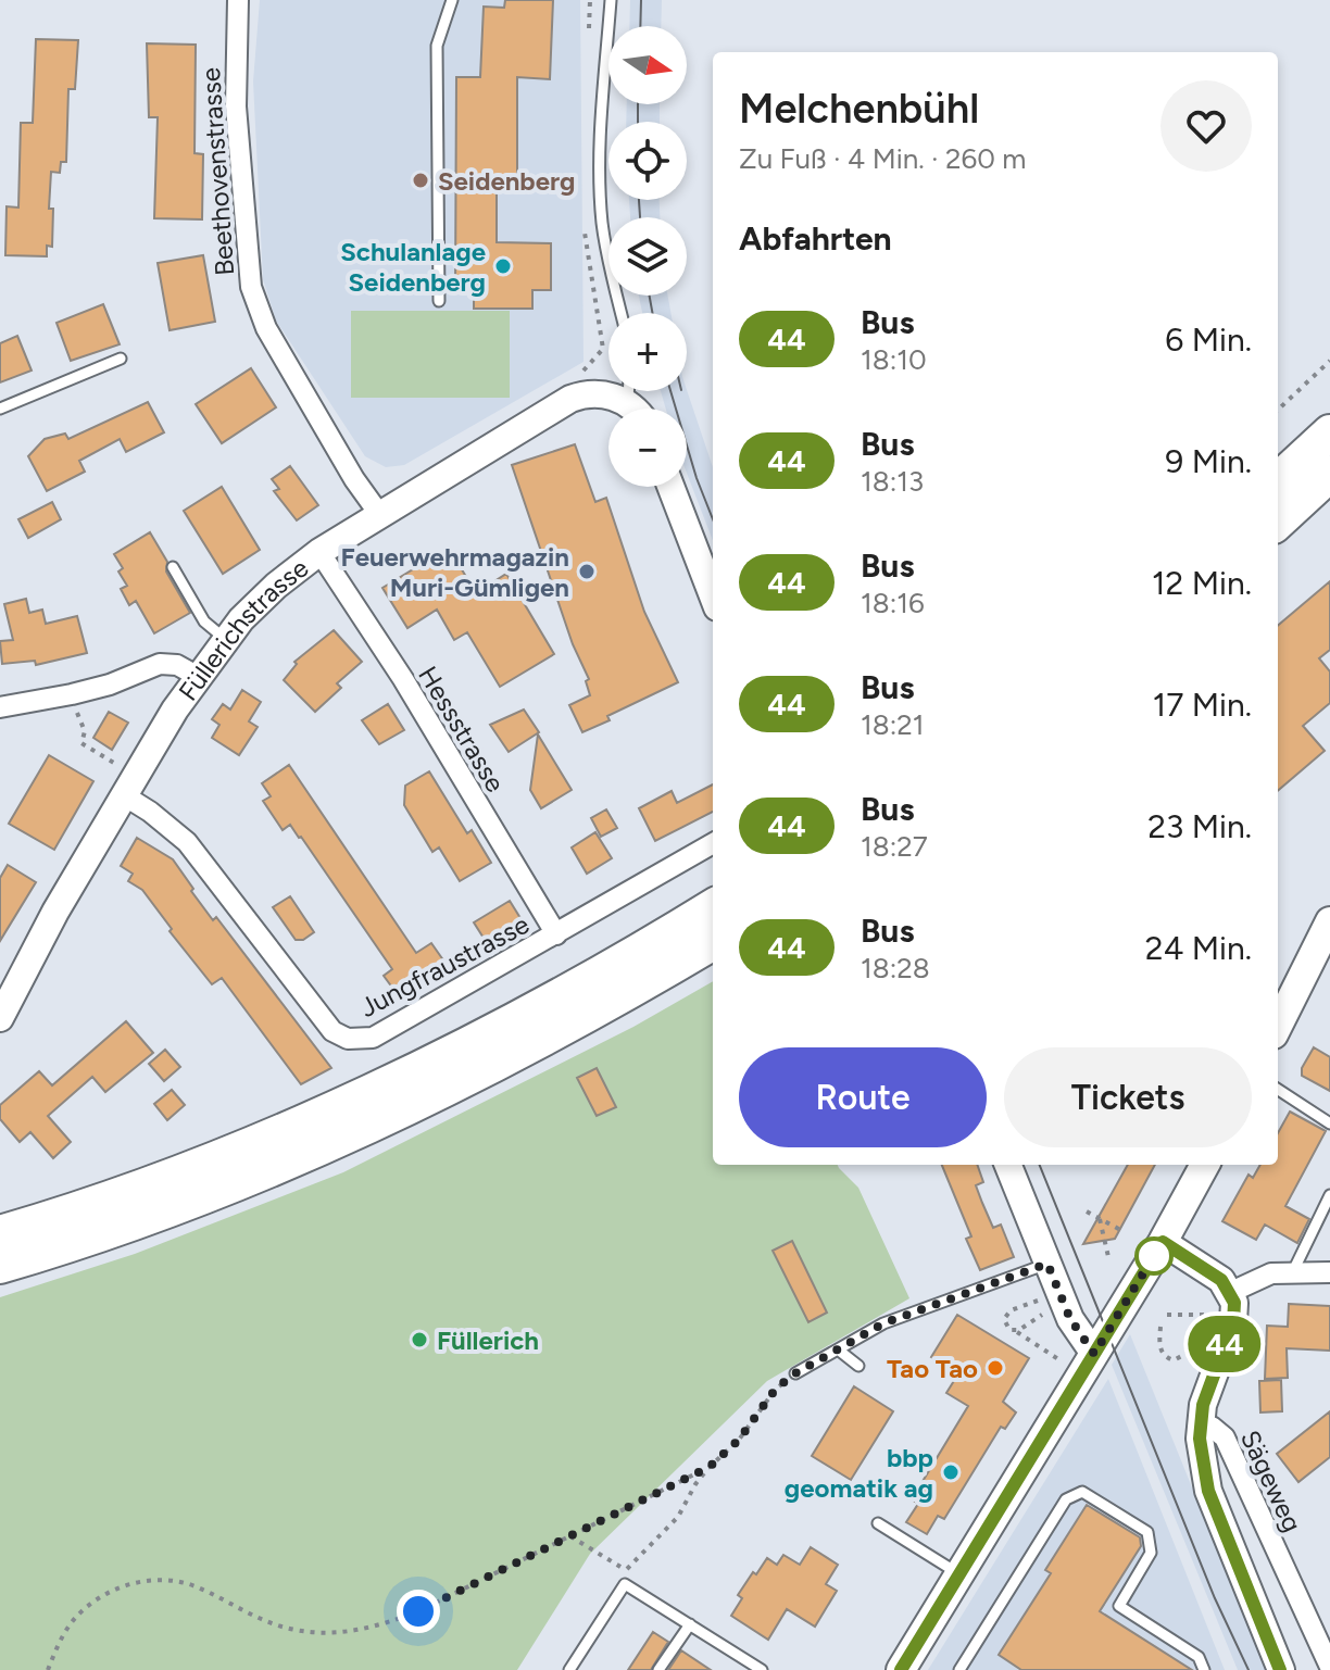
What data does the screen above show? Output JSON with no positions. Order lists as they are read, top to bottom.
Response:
{
  "streets": {
    "street": [
      "Beethovenstrasse",
      "Füllerichstrasse",
      "Hessstrasse",
      "Jungfraustrasse",
      "Sägeweg"
    ]
  },
  "crossings": [
    ["Beethovenstrasse", "Füllerichstrasse"],
    ["Füllerichstrasse", "Hessstrasse"],
    ["Füllerichstrasse", "Jungfraustrasse"],
    ["Hessstrasse", "Jungfraustrasse"]
  ],
  "places": [
    "Seidenberg",
    "Schulanlage Seidenberg",
    "Feuerwehrmagazin Muri-Gümligen",
    "Füllerich",
    "Tao Tao",
    "bbp geomatik ag"
  ],
  "lines": ["bus line 44"],
  "north": "right",
  "page": {
    "on_map": "44",
    "map_buttons": ["+", "−"],
    "heading": [
      ["Melchenbühl", "Zu Fuß · 4 Min. · 260 m"],
      "Abfahrten"
    ],
    "list": [
      {
        "mark": "44",
        "name": "Bus",
        "note": "18:10",
        "value": "6 Min."
      },
      {
        "mark": "44",
        "name": "Bus",
        "note": "18:13",
        "value": "9 Min."
      },
      {
        "mark": "44",
        "name": "Bus",
        "note": "18:16",
        "value": "12 Min."
      },
      {
        "mark": "44",
        "name": "Bus",
        "note": "18:21",
        "value": "17 Min."
      },
      {
        "mark": "44",
        "name": "Bus",
        "note": "18:27",
        "value": "23 Min."
      },
      {
        "mark": "44",
        "name": "Bus",
        "note": "18:28",
        "value": "24 Min."
      }
    ],
    "buttons": ["Route", "Tickets"]
  }
}
